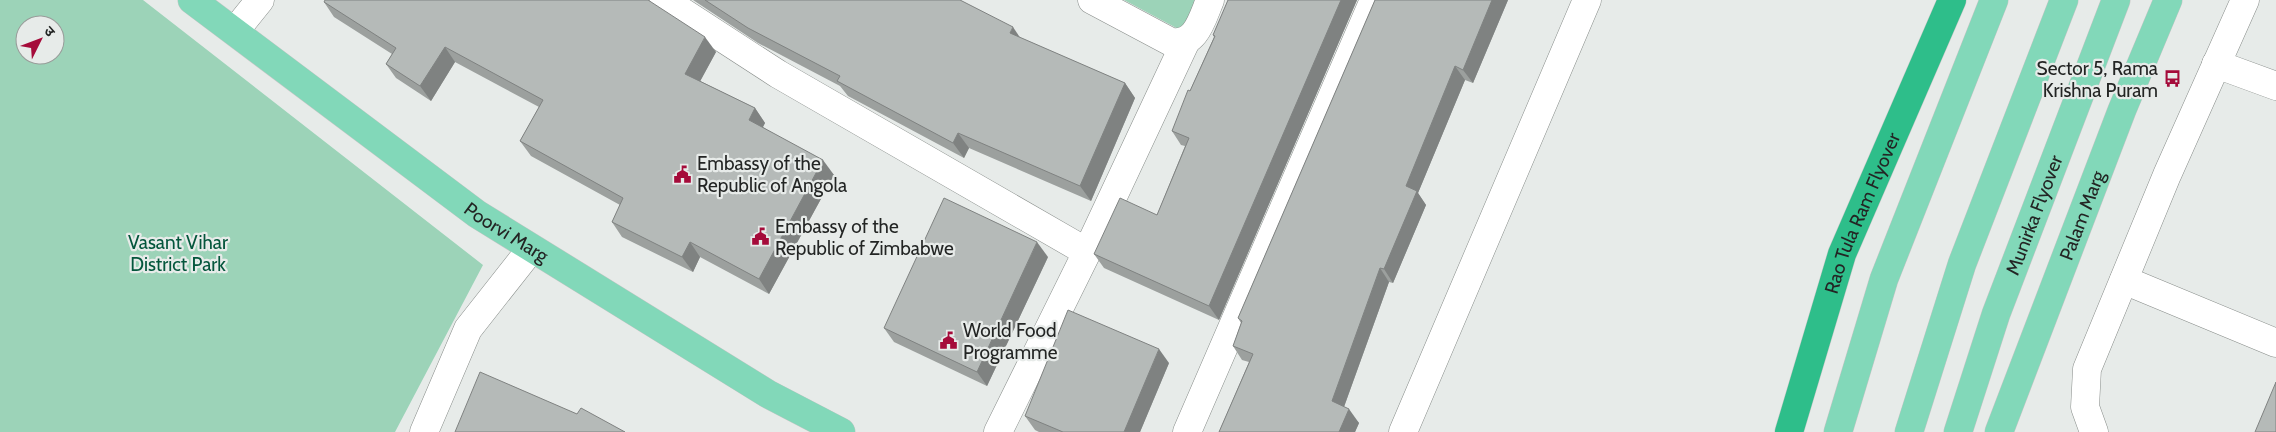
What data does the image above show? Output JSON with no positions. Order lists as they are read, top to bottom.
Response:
{
  "streets": {
    "highway": ["Rao Tula Ram Flyover"],
    "main road": ["Munirka Flyover", "Palam Marg", "Poorvi Marg"]
  },
  "parks": ["Vasant Vihar District Park"],
  "places": {
    "bus stop": ["Sector 5, Rama Krishna Puram"],
    "public building": ["Embassy of the Republic of Angola", "Embassy of the Republic of Zimbabwe", "World Food Programme"]
  },
  "north": "top right"
}
